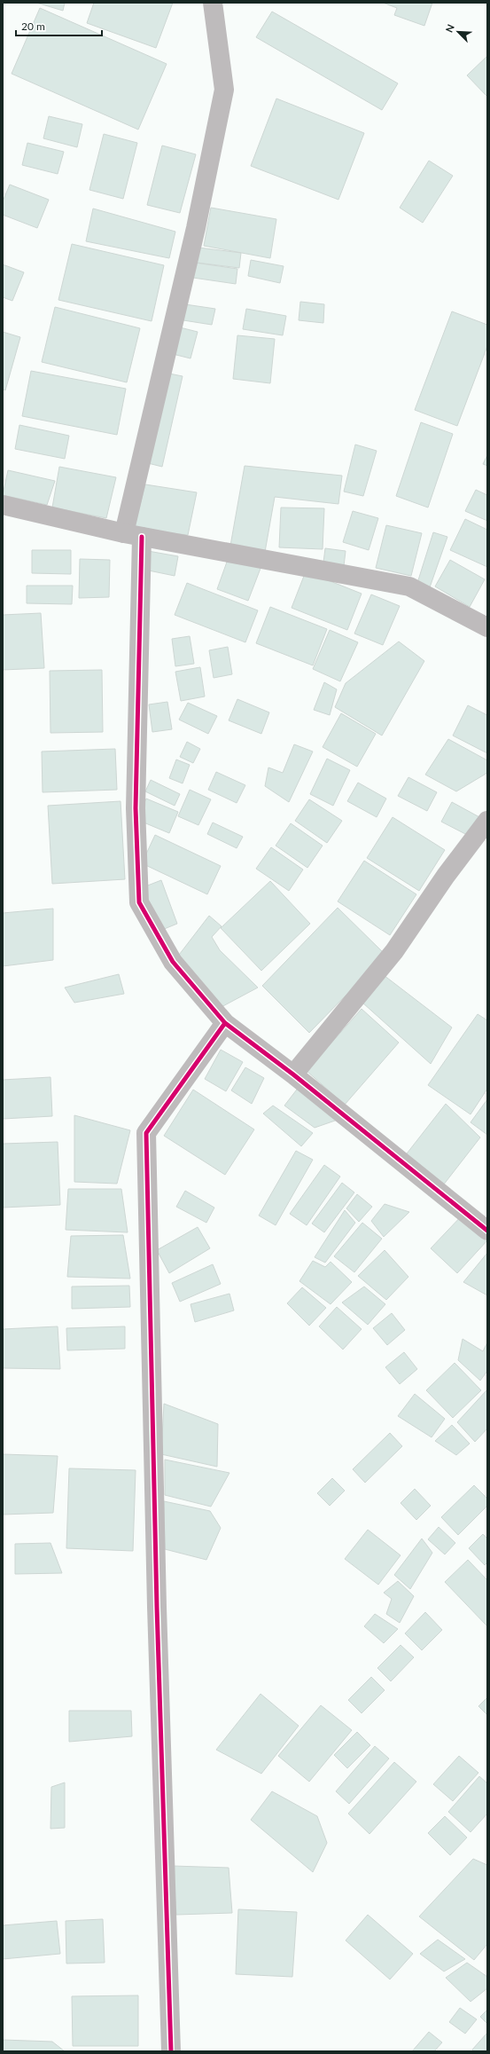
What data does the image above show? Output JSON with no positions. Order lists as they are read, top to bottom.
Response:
{
  "scale_bar": "20 m",
  "north": "top left"
}
